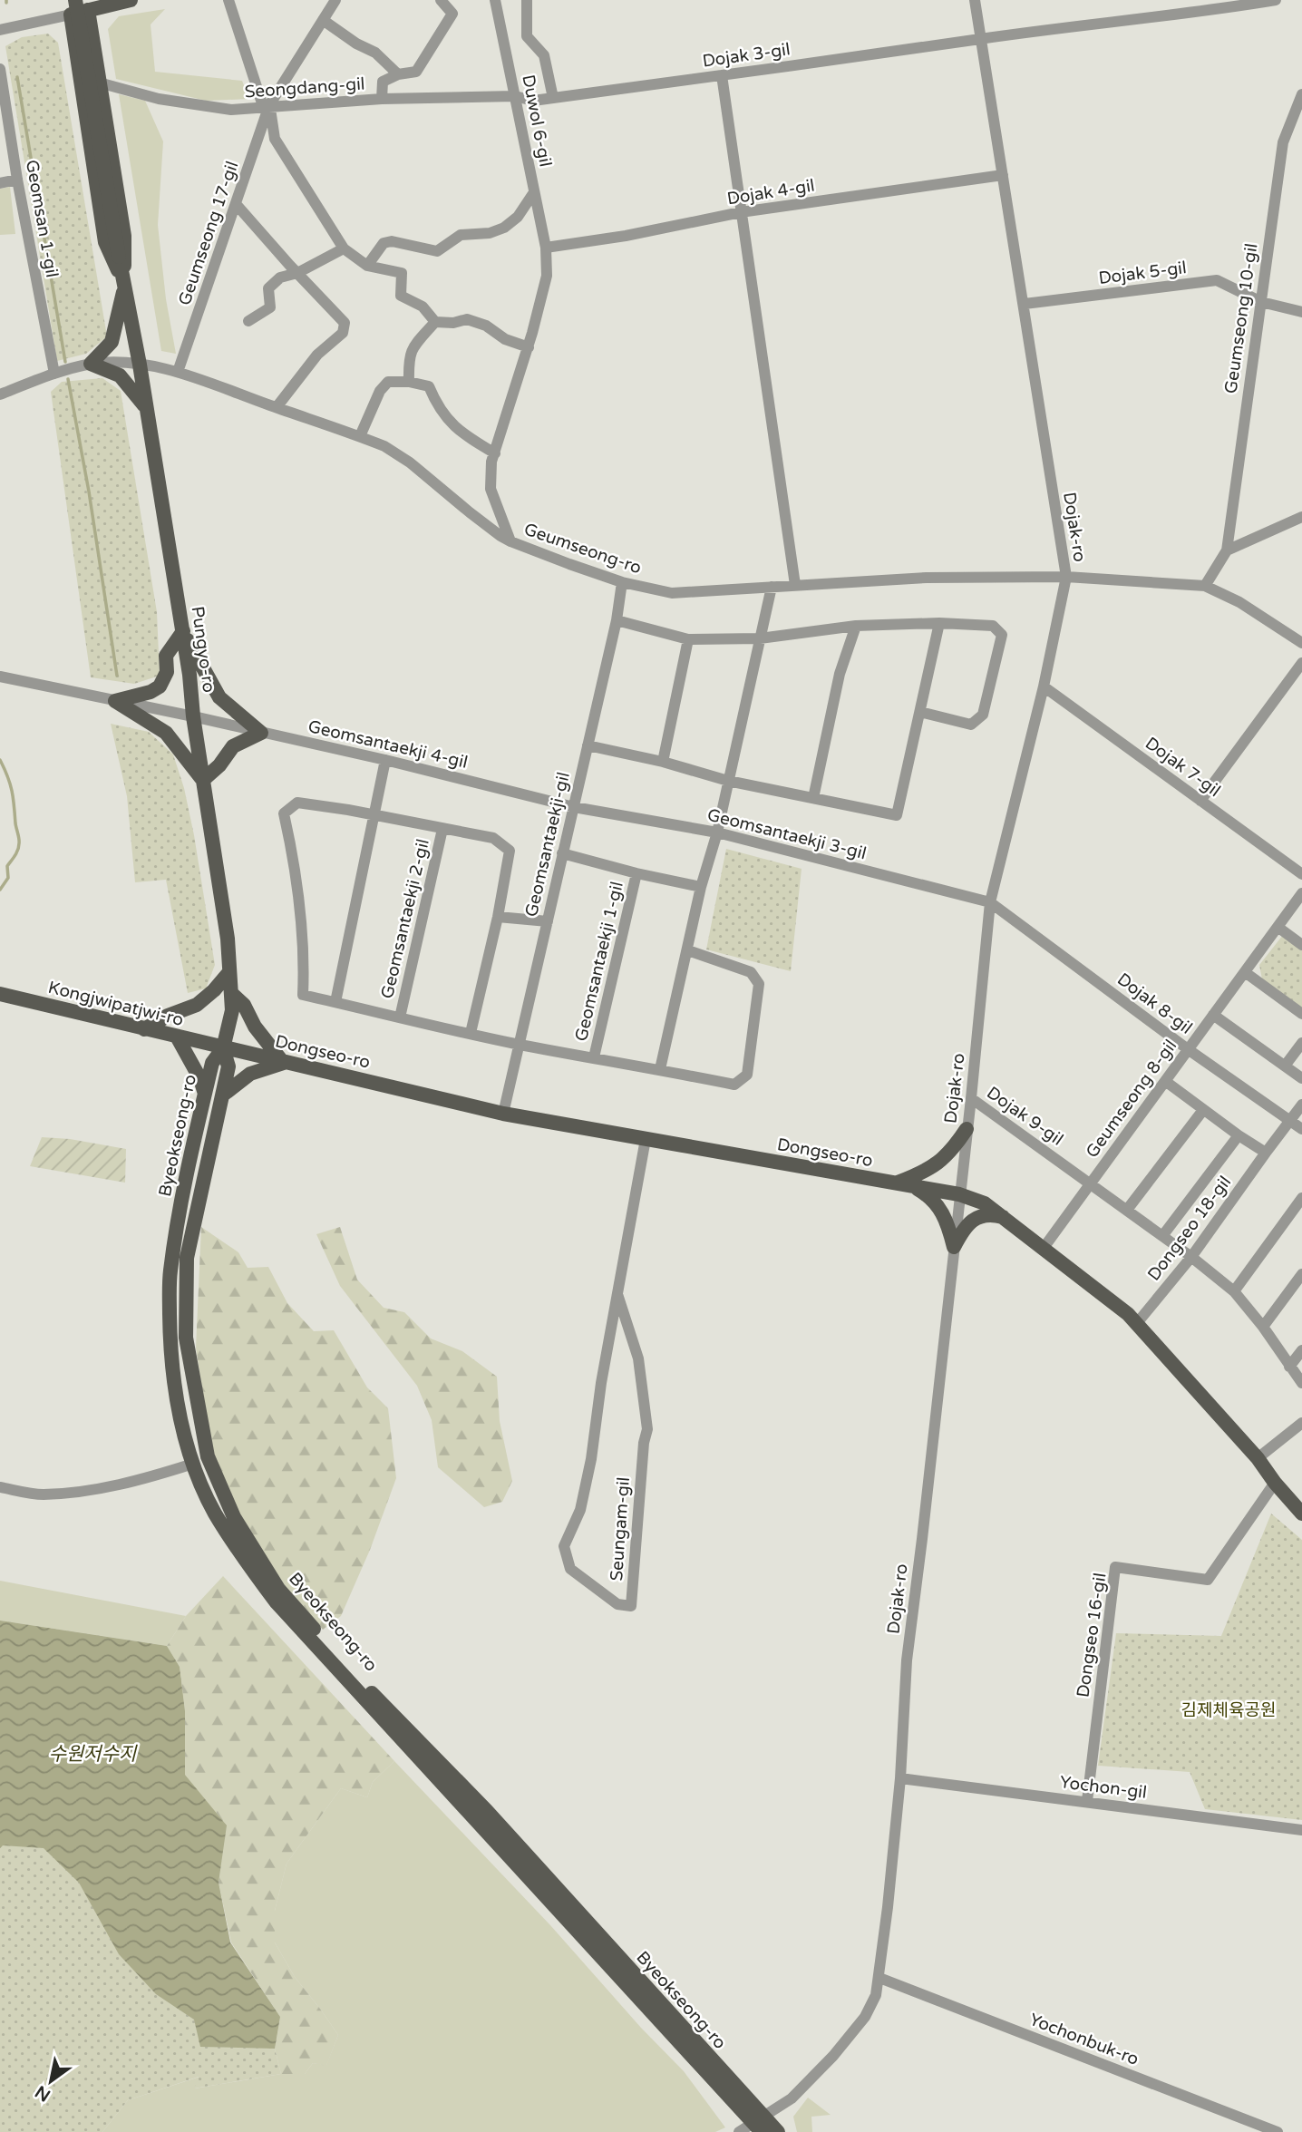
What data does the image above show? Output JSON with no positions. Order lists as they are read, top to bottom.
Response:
{
  "streets": {
    "main road": [
      "Pungyo-ro",
      "Kongjwipatjwi-ro",
      "Dongseo-ro",
      "Byeokseong-ro"
    ],
    "street": [
      "Dojak 3-gil",
      "Seongdang-gil",
      "Duwol 6-gil",
      "Dojak 4-gil",
      "Geomsan 1-gil",
      "Geumseong 17-gil",
      "Dojak 5-gil",
      "Geumseong 10-gil",
      "Dojak-ro",
      "Geumseong-ro",
      "Geomsantaekji 4-gil",
      "Dojak 7-gil",
      "Geomsantaekji 3-gil",
      "Geomsantaekji-gil",
      "Geomsantaekji 2-gil",
      "Geomsantaekji 1-gil",
      "Dojak 8-gil",
      "Geumseong 8-gil",
      "Dojak 9-gil",
      "Dongseo 18-gil",
      "Seungam-gil",
      "Dongseo 16-gil",
      "Yochon-gil",
      "Yochonbuk-ro"
    ]
  },
  "crossings": [
    ["Dojak 3-gil", "Seongdang-gil"],
    ["Dojak 3-gil", "Duwol 6-gil"],
    ["Dojak 3-gil", "Dojak-ro"],
    ["Seongdang-gil", "Duwol 6-gil"],
    ["Seongdang-gil", "Geumseong 17-gil"],
    ["Duwol 6-gil", "Dojak 4-gil"],
    ["Duwol 6-gil", "Geumseong-ro"],
    ["Dojak 4-gil", "Dojak-ro"],
    ["Geomsan 1-gil", "Geumseong-ro"],
    ["Geumseong 17-gil", "Geumseong-ro"],
    ["Dojak 5-gil", "Geumseong 10-gil"],
    ["Dojak 5-gil", "Dojak-ro"],
    ["Geumseong 10-gil", "Geumseong-ro"],
    ["Dojak-ro", "Geumseong-ro"],
    ["Dojak-ro", "Dojak 7-gil"],
    ["Dojak-ro", "Geomsantaekji 3-gil"],
    ["Dojak-ro", "Dojak 8-gil"],
    ["Dojak-ro", "Dongseo-ro"],
    ["Dojak-ro", "Dojak 9-gil"],
    ["Dojak-ro", "Byeokseong-ro"],
    ["Dojak-ro", "Yochon-gil"],
    ["Dojak-ro", "Yochonbuk-ro"],
    ["Geumseong-ro", "Pungyo-ro"],
    ["Geumseong-ro", "Geomsantaekji-gil"],
    ["Pungyo-ro", "Geomsantaekji 4-gil"],
    ["Pungyo-ro", "Kongjwipatjwi-ro"],
    ["Pungyo-ro", "Dongseo-ro"],
    ["Pungyo-ro", "Byeokseong-ro"],
    ["Geomsantaekji 4-gil", "Geomsantaekji 3-gil"],
    ["Geomsantaekji 4-gil", "Geomsantaekji-gil"],
    ["Geomsantaekji 3-gil", "Geomsantaekji-gil"],
    ["Geomsantaekji 3-gil", "Dojak 8-gil"],
    ["Geomsantaekji-gil", "Geomsantaekji 2-gil"],
    ["Geomsantaekji-gil", "Geomsantaekji 1-gil"],
    ["Geomsantaekji-gil", "Dongseo-ro"],
    ["Geomsantaekji 2-gil", "Geomsantaekji 1-gil"],
    ["Kongjwipatjwi-ro", "Dongseo-ro"],
    ["Kongjwipatjwi-ro", "Byeokseong-ro"],
    ["Dojak 8-gil", "Geumseong 8-gil"],
    ["Dojak 8-gil", "Dongseo 18-gil"],
    ["Dongseo-ro", "Byeokseong-ro"],
    ["Dongseo-ro", "Dongseo 18-gil"],
    ["Dongseo-ro", "Seungam-gil"],
    ["Dongseo-ro", "Dongseo 16-gil"],
    ["Geumseong 8-gil", "Dojak 9-gil"],
    ["Dojak 9-gil", "Dongseo 18-gil"],
    ["Dongseo 16-gil", "Yochon-gil"]
  ],
  "water": ["수원저수지"],
  "parks": ["김제체육공원"],
  "north": "bottom left"
}
